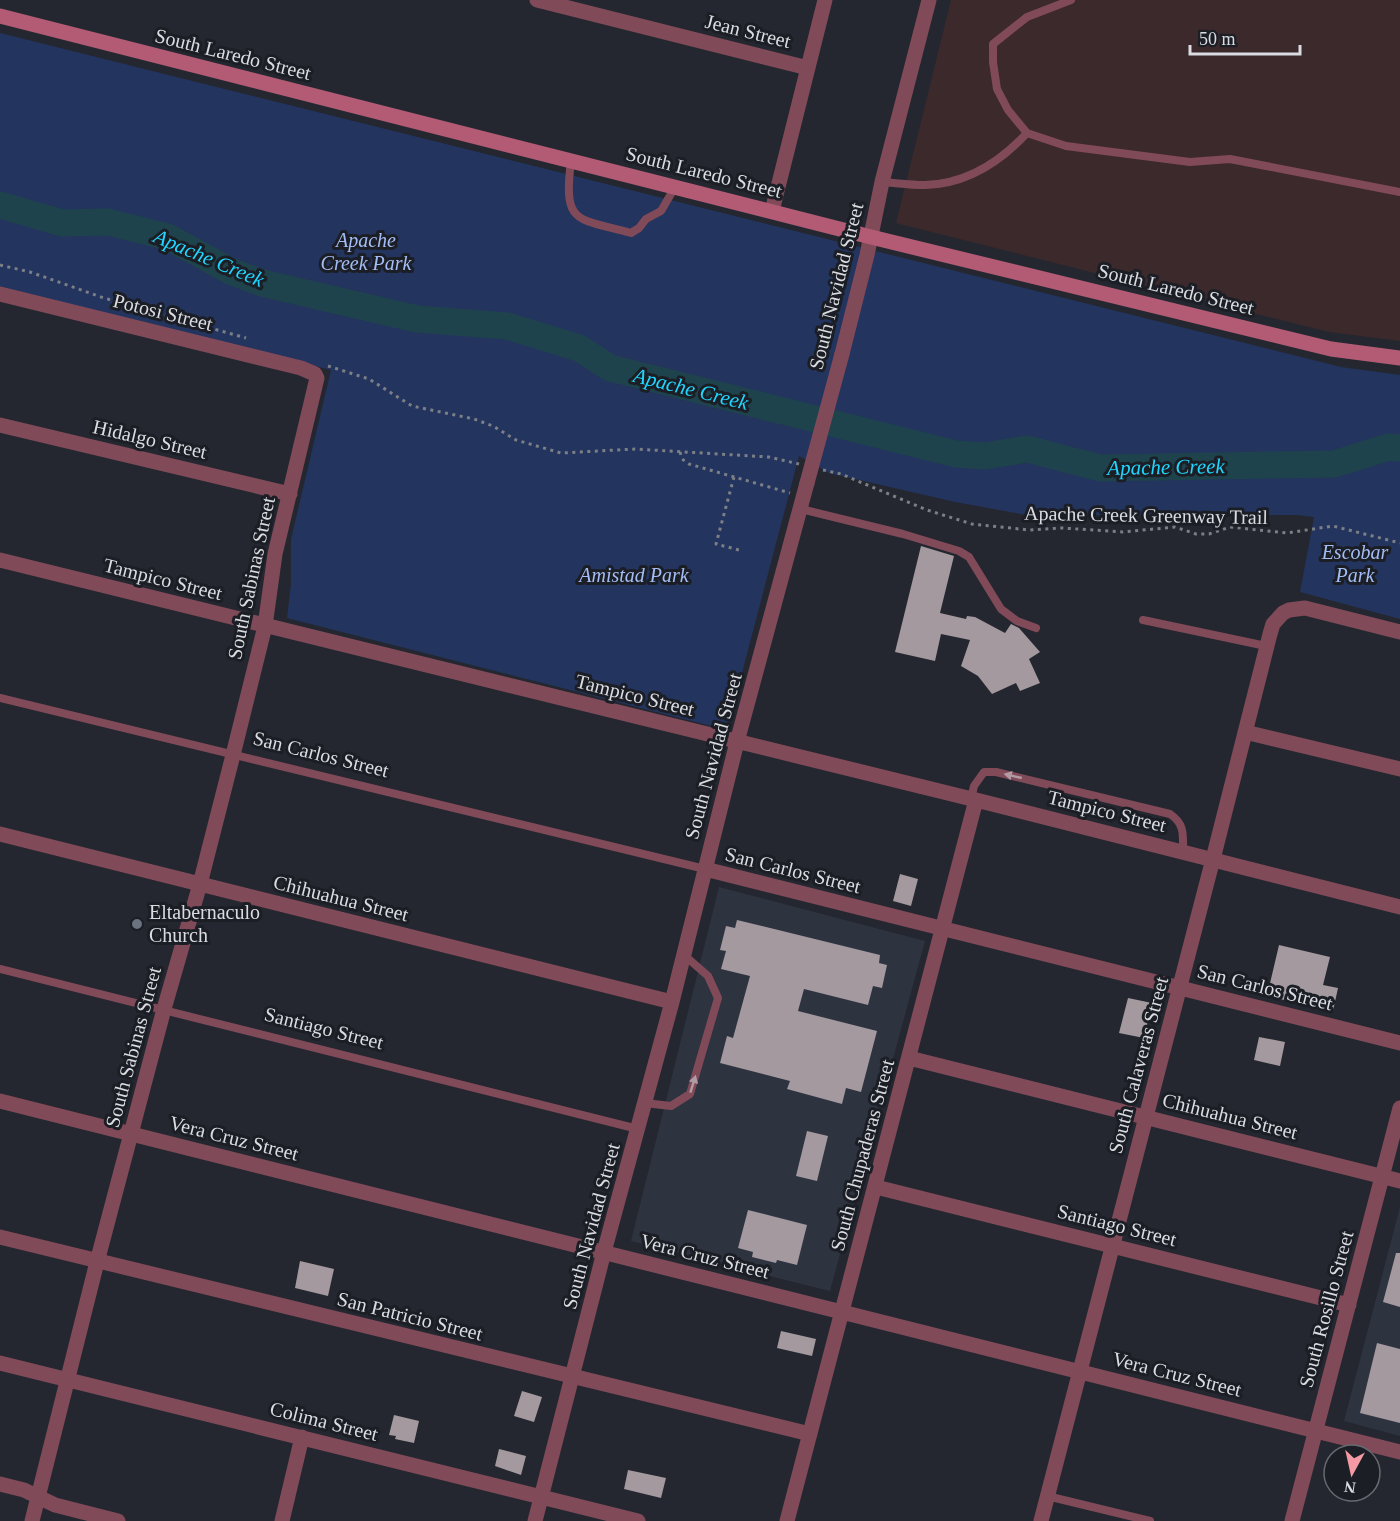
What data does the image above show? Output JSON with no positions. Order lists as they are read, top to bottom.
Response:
{
  "streets": {
    "main road": ["South Laredo Street"],
    "street": [
      "Jean Street",
      "South Navidad Street",
      "Potosi Street",
      "Hidalgo Street",
      "South Sabinas Street",
      "Tampico Street",
      "San Carlos Street",
      "Chihuahua Street",
      "Santiago Street",
      "South Calaveras Street",
      "Vera Cruz Street",
      "South Chupaderas Street",
      "South Rosillo Street",
      "San Patricio Street",
      "Colima Street"
    ],
    "path": ["Apache Creek Greenway Trail"]
  },
  "crossings": [
    ["South Laredo Street", "South Navidad Street"],
    ["South Navidad Street", "Tampico Street"],
    ["South Navidad Street", "San Carlos Street"],
    ["South Navidad Street", "Chihuahua Street"],
    ["South Navidad Street", "Santiago Street"],
    ["South Navidad Street", "Vera Cruz Street"],
    ["South Navidad Street", "San Patricio Street"],
    ["South Navidad Street", "Colima Street"],
    ["Potosi Street", "South Sabinas Street"],
    ["Hidalgo Street", "South Sabinas Street"],
    ["South Sabinas Street", "Tampico Street"],
    ["South Sabinas Street", "San Carlos Street"],
    ["South Sabinas Street", "Chihuahua Street"],
    ["South Sabinas Street", "Santiago Street"],
    ["South Sabinas Street", "Vera Cruz Street"],
    ["South Sabinas Street", "San Patricio Street"],
    ["South Sabinas Street", "Colima Street"],
    ["Tampico Street", "South Calaveras Street"],
    ["Tampico Street", "South Chupaderas Street"],
    ["San Carlos Street", "South Calaveras Street"],
    ["San Carlos Street", "South Chupaderas Street"],
    ["Chihuahua Street", "South Calaveras Street"],
    ["Chihuahua Street", "South Chupaderas Street"],
    ["Chihuahua Street", "South Rosillo Street"],
    ["Santiago Street", "South Calaveras Street"],
    ["Santiago Street", "South Chupaderas Street"],
    ["Santiago Street", "South Rosillo Street"],
    ["South Calaveras Street", "Vera Cruz Street"],
    ["Vera Cruz Street", "South Chupaderas Street"],
    ["Vera Cruz Street", "South Rosillo Street"],
    ["South Chupaderas Street", "San Patricio Street"]
  ],
  "water": ["Apache Creek"],
  "parks": ["Apache Creek Park", "Escobar Park", "Amistad Park"],
  "places": ["Eltabernaculo Church"],
  "scale_bar": "50 m",
  "north": "bottom"
}
